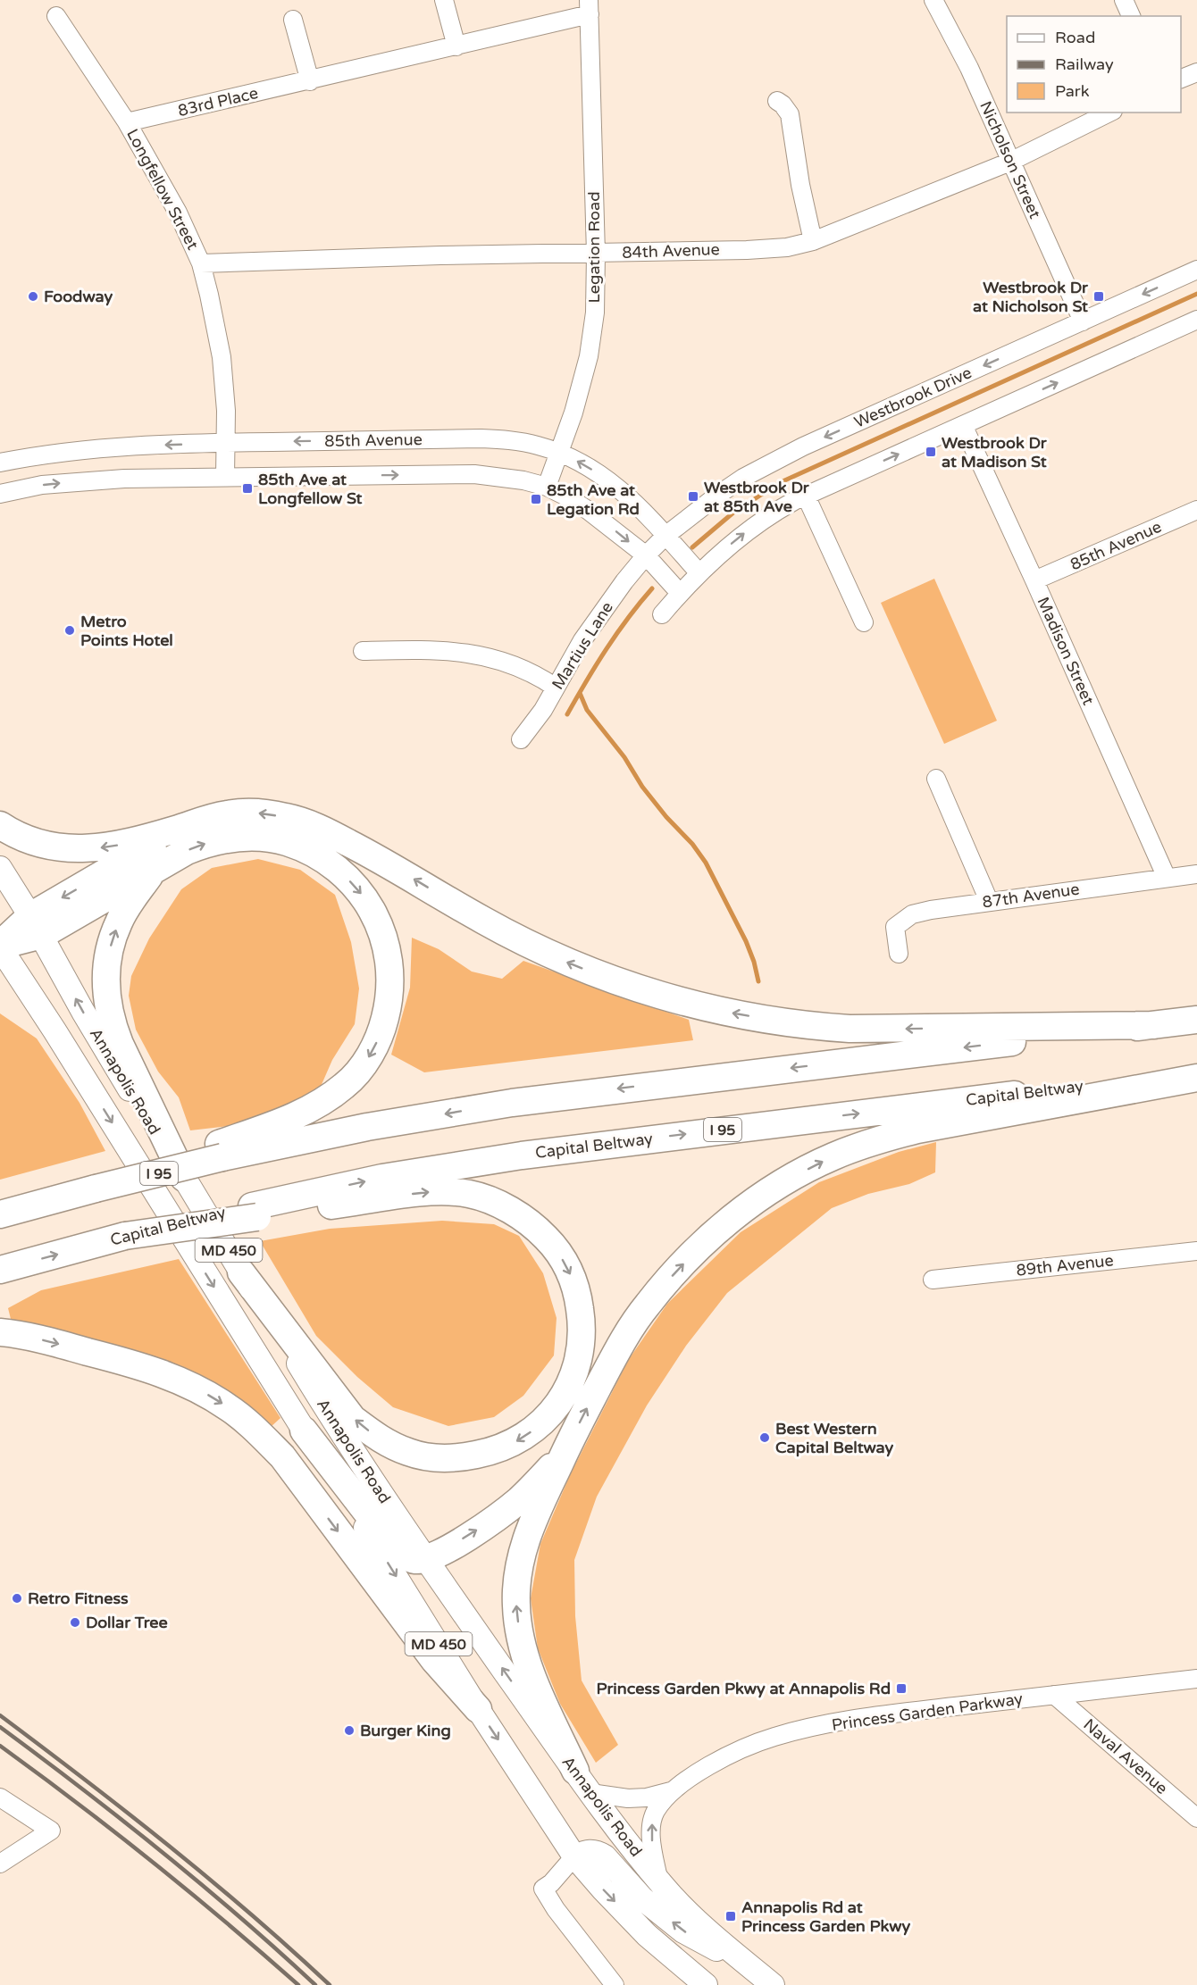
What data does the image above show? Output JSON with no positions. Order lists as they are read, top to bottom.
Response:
{
  "streets": {
    "highway": ["Capital Beltway", "I 95"],
    "main road": ["Annapolis Road", "MD 450"],
    "street": [
      "83rd Place",
      "Nicholson Street",
      "Longfellow Street",
      "Legation Road",
      "84th Avenue",
      "Westbrook Drive",
      "85th Avenue",
      "Martius Lane",
      "Madison Street",
      "87th Avenue",
      "89th Avenue",
      "Princess Garden Parkway",
      "Naval Avenue"
    ]
  },
  "crossings": [
    ["83rd Place", "Longfellow Street"],
    ["83rd Place", "Legation Road"],
    ["Nicholson Street", "84th Avenue"],
    ["Nicholson Street", "Westbrook Drive"],
    ["Longfellow Street", "84th Avenue"],
    ["Longfellow Street", "85th Avenue"],
    ["Legation Road", "84th Avenue"],
    ["Legation Road", "85th Avenue"],
    ["Westbrook Drive", "85th Avenue"],
    ["Westbrook Drive", "Martius Lane"],
    ["85th Avenue", "Madison Street"],
    ["Madison Street", "87th Avenue"],
    ["Annapolis Road", "Princess Garden Parkway"],
    ["Princess Garden Parkway", "Naval Avenue"]
  ],
  "places": {
    "other": [
      "Foodway",
      "Metro Points Hotel",
      "Best Western Capital Beltway",
      "Retro Fitness",
      "Dollar Tree",
      "Burger King"
    ],
    "transit": [
      "Westbrook Dr at Nicholson St",
      "Westbrook Dr at Madison St",
      "85th Ave at Longfellow St",
      "Westbrook Dr at 85th Ave",
      "85th Ave at Legation Rd",
      "Princess Garden Pkwy at Annapolis Rd",
      "Annapolis Rd at Princess Garden Pkwy"
    ]
  },
  "legend": ["Road", "Railway", "Park"]
}
